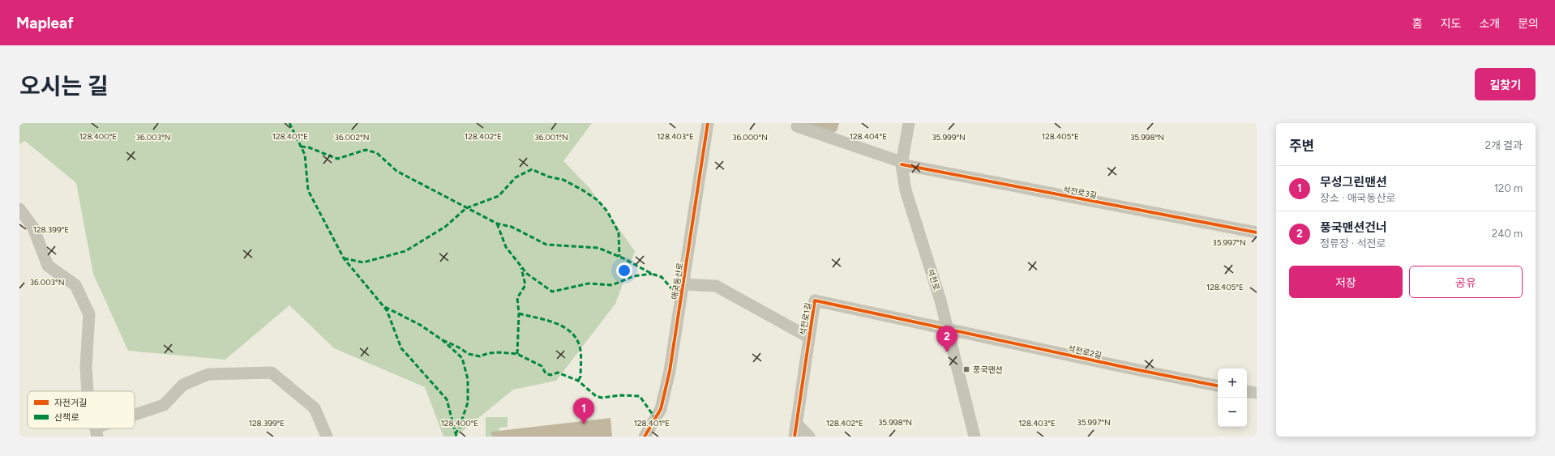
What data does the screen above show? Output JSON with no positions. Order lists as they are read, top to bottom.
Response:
{
  "streets": {
    "street": [
      "석전로3길",
      "석전로",
      "애국동산로",
      "석전로1길",
      "석전로2길"
    ]
  },
  "crossings": [
    ["석전로3길", "석전로"],
    ["석전로", "석전로1길"],
    ["석전로", "석전로2길"],
    ["석전로1길", "석전로2길"]
  ],
  "places": {
    "transit": ["풍국맨션"]
  },
  "legend": ["자전거길", "산책로"],
  "page": {
    "header": "Mapleaf",
    "nav": [
      "홈",
      "지도",
      "소개",
      "문의"
    ],
    "title": "오시는 길",
    "buttons": [
      "길찾기",
      ["저장", "공유"]
    ],
    "heading": ["주변", "2개 결과"],
    "list": [
      {
        "mark": "1",
        "name": "무성그린맨션",
        "note": "장소 · 애국동산로",
        "value": "120 m"
      },
      {
        "mark": "2",
        "name": "풍국맨션건너",
        "note": "정류장 · 석전로",
        "value": "240 m"
      }
    ],
    "pins": ["2", "1"],
    "map_buttons": ["+", "−"]
  },
  "coordinates": [
    "128.405°E",
    "128.400°E",
    "128.401°E",
    "128.402°E",
    "128.403°E",
    "128.404°E",
    "36.003°N",
    "36.002°N",
    "36.001°N",
    "36.000°N",
    "35.999°N",
    "35.998°N",
    "128.399°E",
    "35.997°N"
  ]
}
